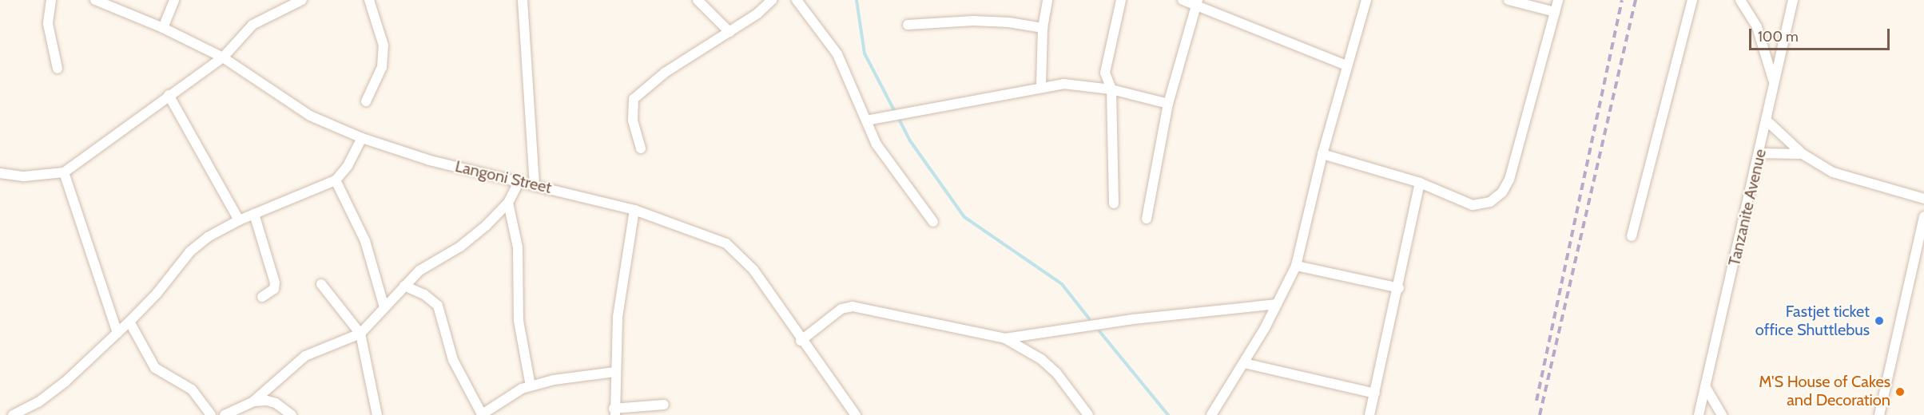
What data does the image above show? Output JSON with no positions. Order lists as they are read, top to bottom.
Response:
{
  "streets": {
    "street": ["Langoni Street", "Tanzanite Avenue"]
  },
  "places": ["Fastjet ticket office Shuttlebus", "M'S House of Cakes and Decoration"],
  "scale_bar": "100 m"
}
